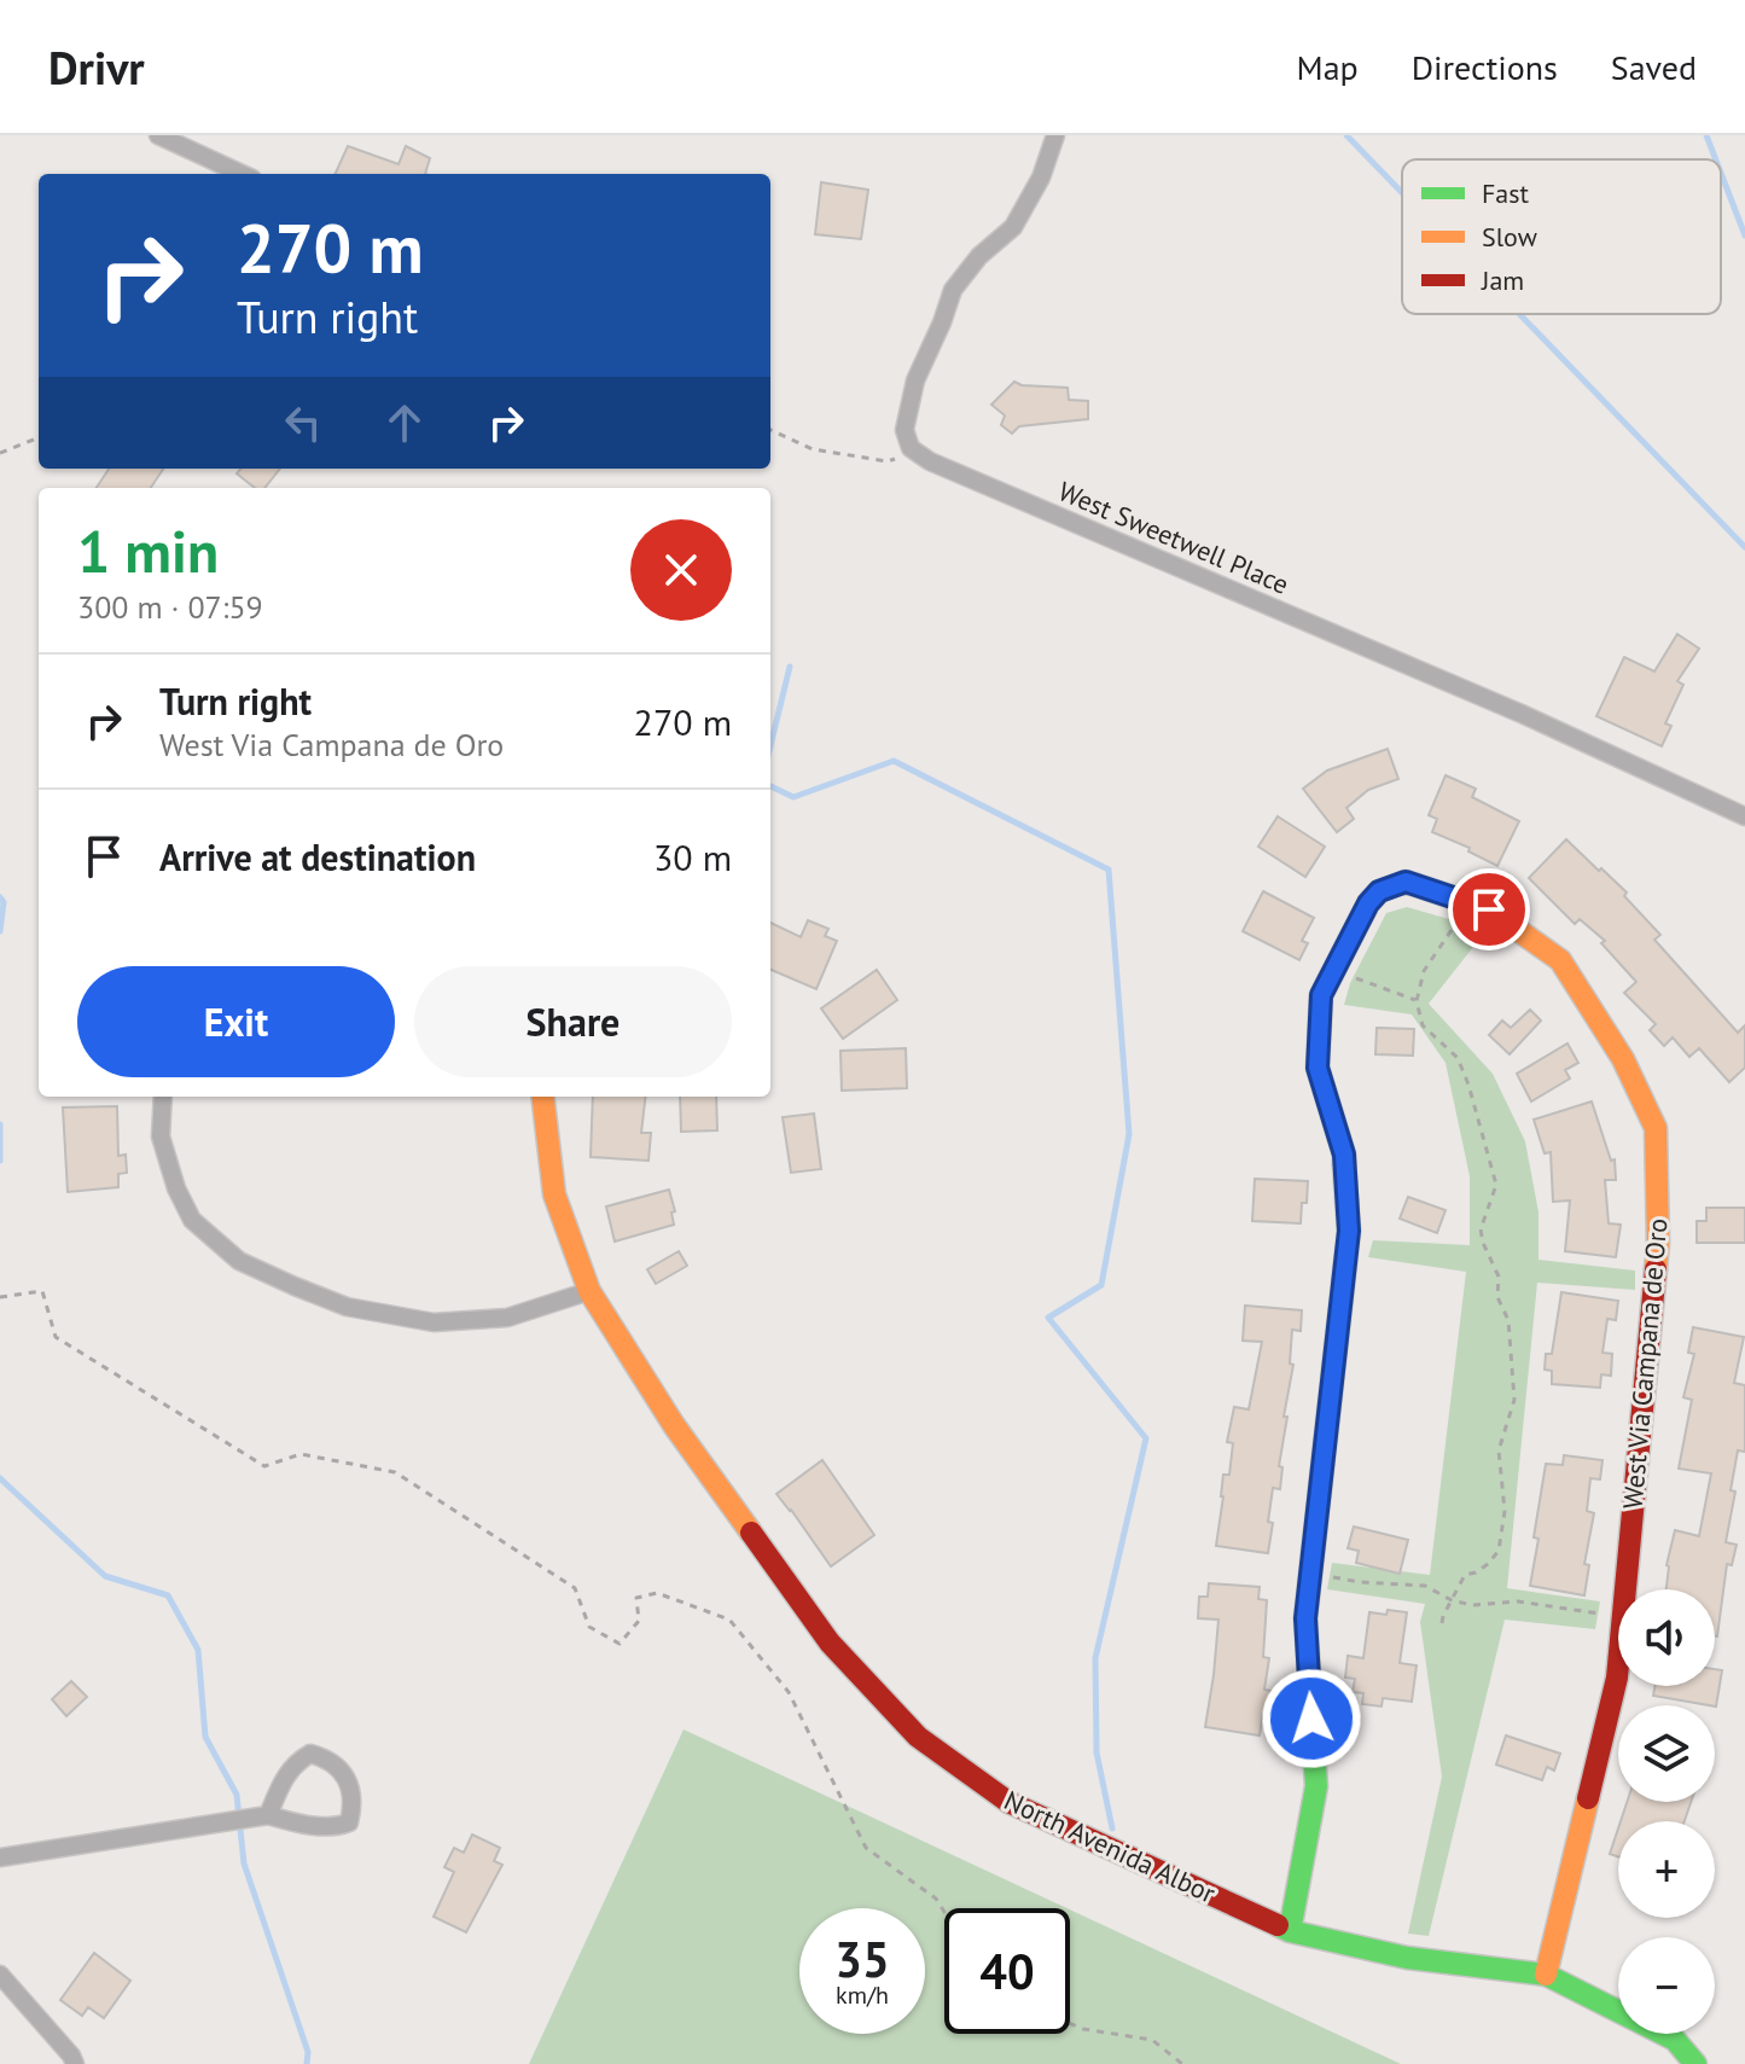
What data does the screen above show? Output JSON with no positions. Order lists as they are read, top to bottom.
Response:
{
  "streets": {
    "street": ["West Sweetwell Place", "West Via Campana de Oro", "North Avenida Albor"]
  },
  "crossings": [
    ["West Via Campana de Oro", "North Avenida Albor"]
  ],
  "legend": ["Fast", "Slow", "Jam"],
  "page": {
    "header": "Drivr",
    "nav": ["Map", "Directions", "Saved"],
    "turn": ["270 m", "Turn right"],
    "heading": ["1 min", "300 m · 07:59"],
    "list": [
      {
        "name": "Turn right",
        "note": "West Via Campana de Oro",
        "value": "270 m"
      },
      {
        "name": "Arrive at destination",
        "value": "30 m"
      }
    ],
    "buttons": ["Exit", "Share"],
    "map_buttons": ["+", "−"],
    "speed": "35 km/h",
    "limit": "40"
  }
}
